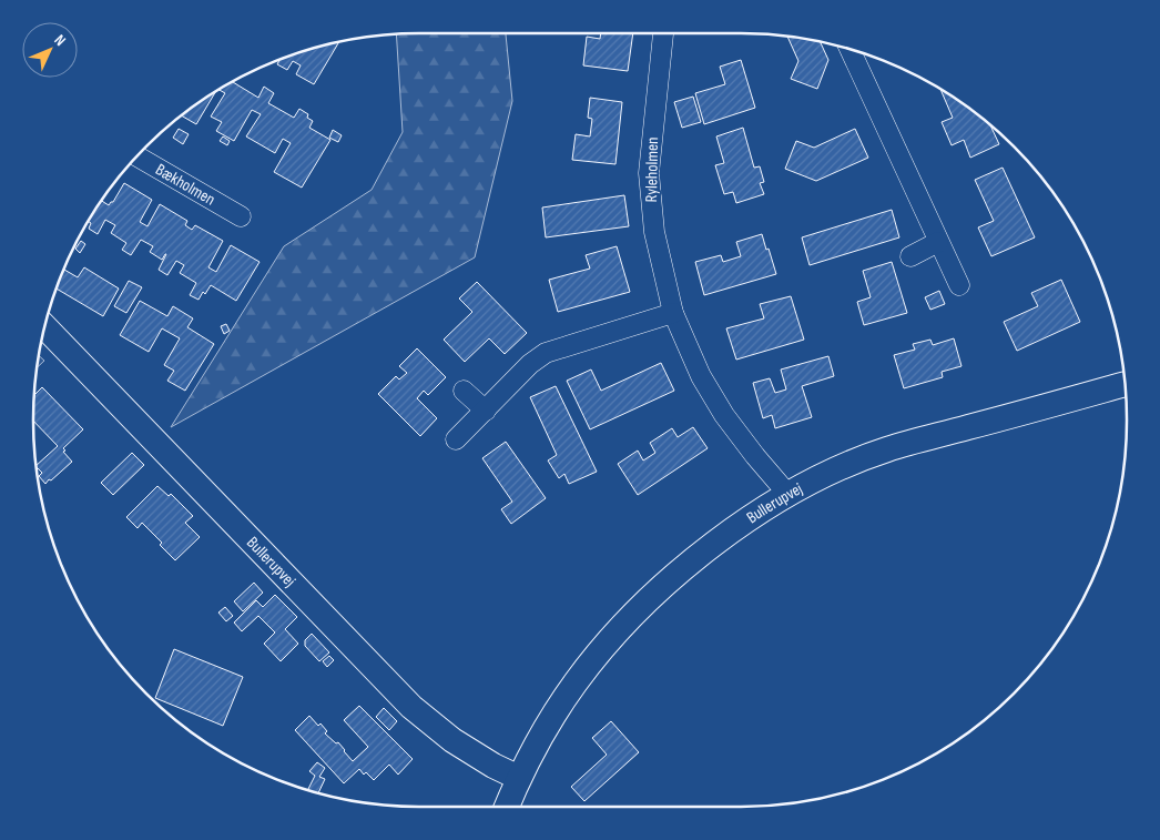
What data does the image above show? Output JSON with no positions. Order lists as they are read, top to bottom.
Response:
{
  "streets": {
    "street": ["Ryleholmen", "Bækholmen", "Bullerupvej"]
  },
  "crossings": [
    ["Ryleholmen", "Bullerupvej"]
  ],
  "north": "top right"
}
